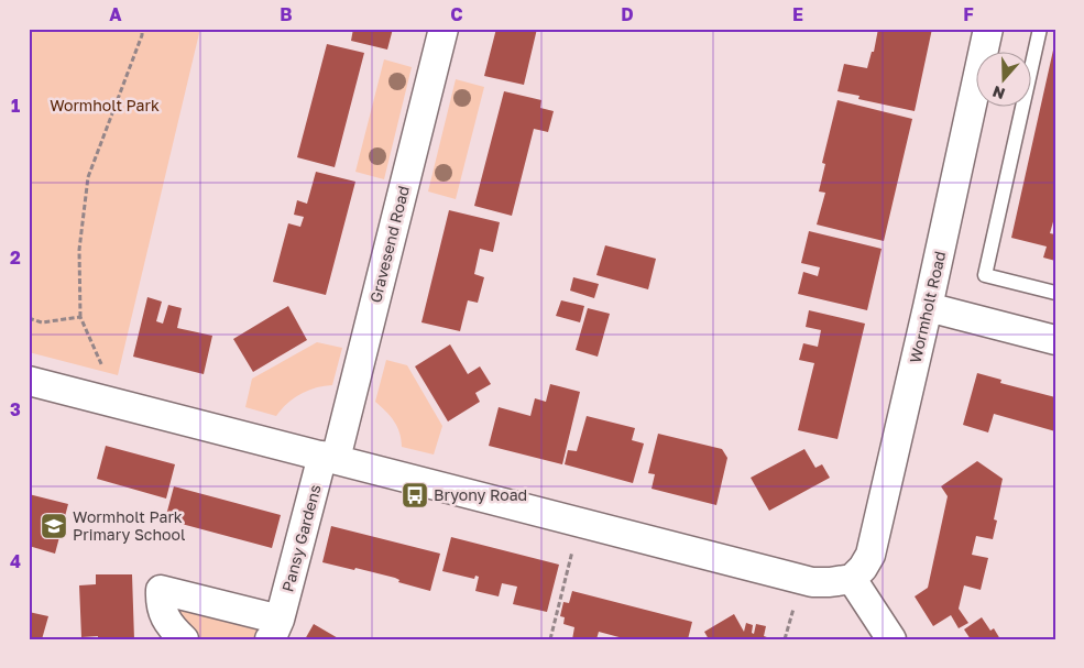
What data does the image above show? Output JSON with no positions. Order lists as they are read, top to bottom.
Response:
{
  "streets": {
    "street": ["Gravesend Road", "Wormholt Road", "Pansy Gardens"]
  },
  "crossings": [
    ["Gravesend Road", "Pansy Gardens"]
  ],
  "parks": ["Wormholt Park"],
  "places": {
    "bus stop": ["Bryony Road"],
    "school or university": ["Wormholt Park Primary School"]
  },
  "north": "bottom",
  "grid": {
    "columns": [
      "A",
      "B",
      "C",
      "D",
      "E",
      "F"
    ],
    "rows": [
      "1",
      "2",
      "3",
      "4"
    ]
  }
}
